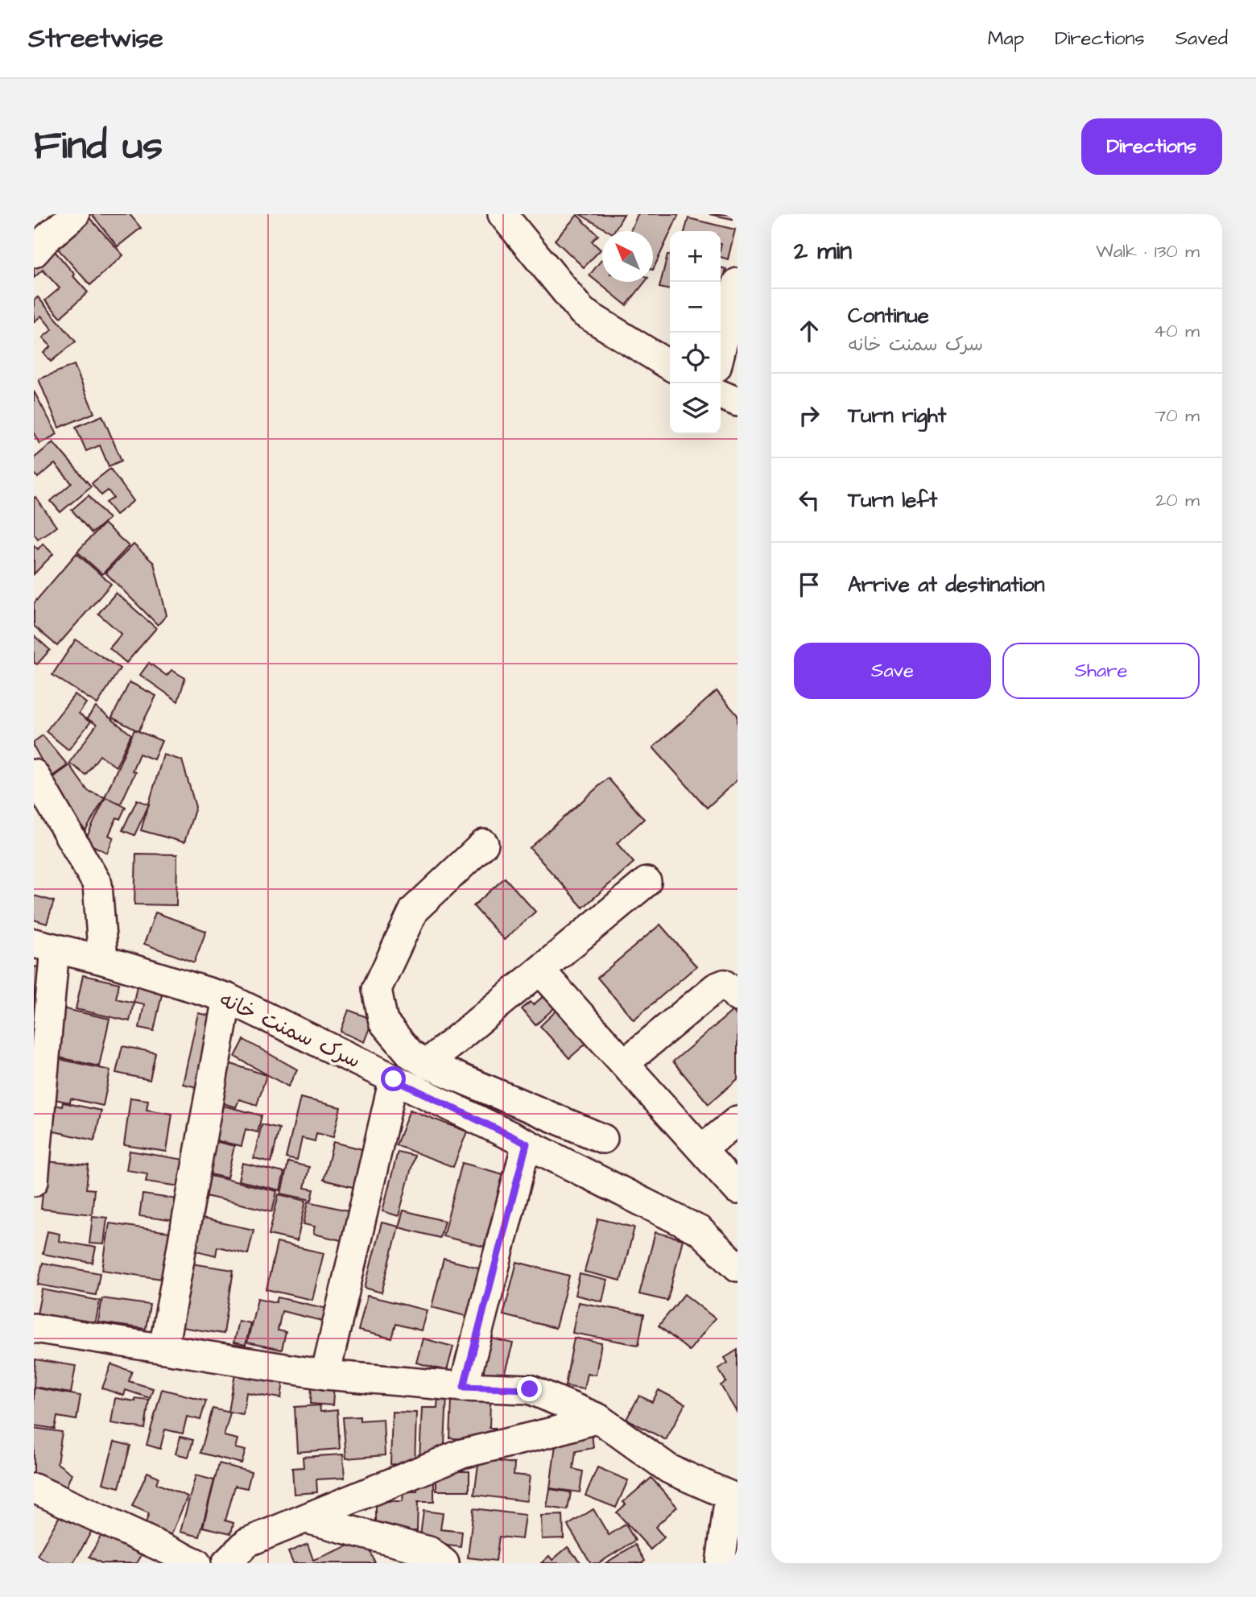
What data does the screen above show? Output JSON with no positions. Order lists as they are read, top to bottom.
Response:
{
  "streets": {
    "street": ["سرک سمنت خانه"]
  },
  "north": "top left",
  "page": {
    "header": "Streetwise",
    "nav": ["Map", "Directions", "Saved"],
    "buttons": [
      "Directions",
      ["Save", "Share"]
    ],
    "title": "Find us",
    "heading": ["2 min", "Walk · 130 m"],
    "map_buttons": ["+", "−"],
    "list": [
      ["Continue", "سرک سمنت خانه", "40 m"],
      ["Turn right", "70 m"],
      ["Turn left", "20 m"],
      "Arrive at destination"
    ]
  }
}
